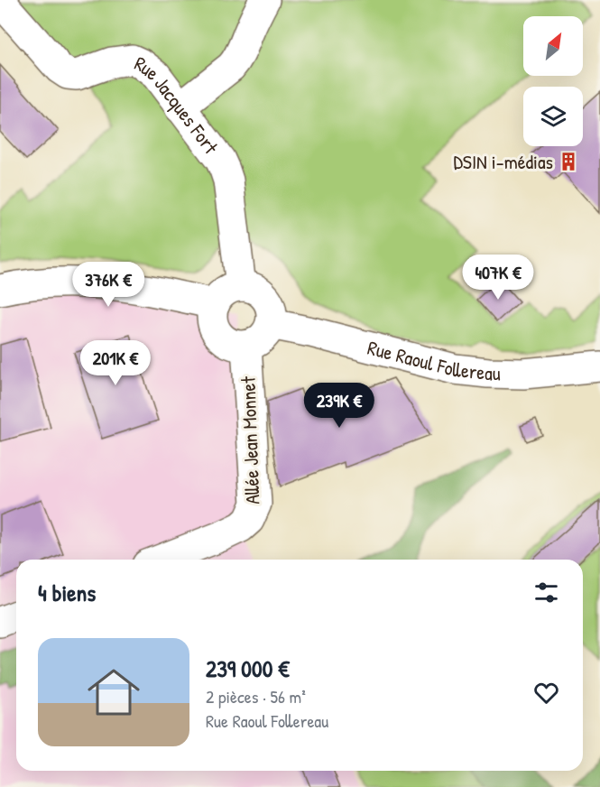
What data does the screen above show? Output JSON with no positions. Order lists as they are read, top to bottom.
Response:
{
  "streets": {
    "street": ["Rue Jacques Fort", "Rue Raoul Follereau", "Allée Jean Monnet"]
  },
  "crossings": [
    ["Rue Jacques Fort", "Rue Raoul Follereau"],
    ["Rue Jacques Fort", "Allée Jean Monnet"],
    ["Rue Raoul Follereau", "Allée Jean Monnet"]
  ],
  "places": {
    "building": ["DSIN i-médias"]
  },
  "north": "top right",
  "page": {
    "price": [
      "407K €",
      "376K €",
      "201K €",
      "239K €"
    ],
    "heading": "4 biens",
    "list": [
      {
        "name": "239 000 €",
        "note": "2 pièces · 56 m² · Rue Raoul Follereau"
      }
    ]
  }
}
